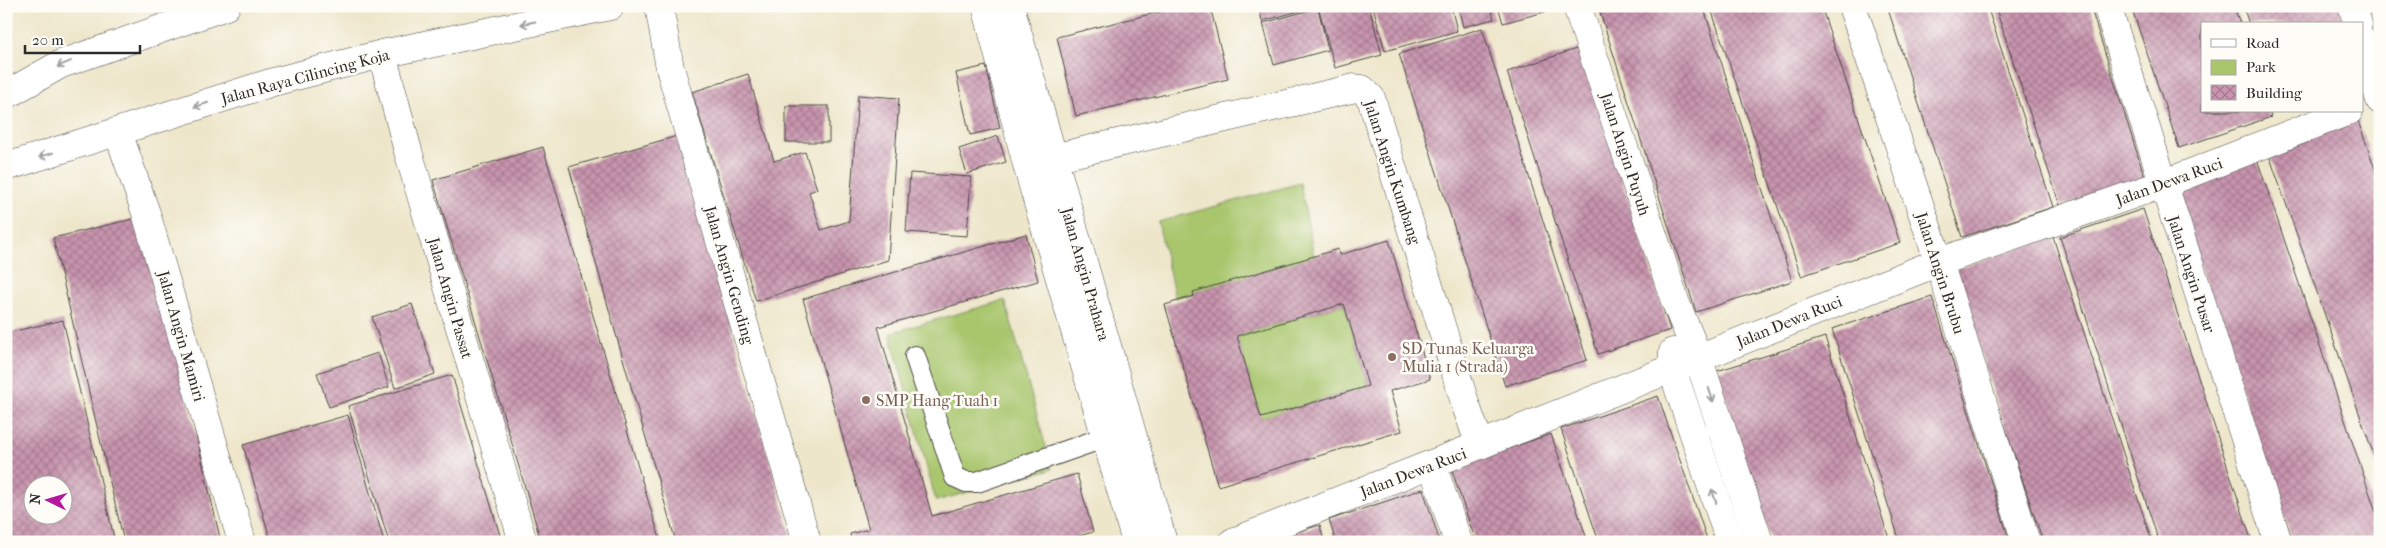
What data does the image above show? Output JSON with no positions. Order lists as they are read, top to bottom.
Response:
{
  "streets": {
    "main road": [
      "Jalan Raya Cilincing Koja",
      "Jalan Angin Puyuh",
      "Jalan Angin Kumbang",
      "Jalan Dewa Ruci",
      "Jalan Angin Brubu",
      "Jalan Angin Prahara",
      "Jalan Angin Pusar",
      "Jalan Angin Gending",
      "Jalan Angin Passat",
      "Jalan Angin Mamiri"
    ]
  },
  "crossings": [
    ["Jalan Raya Cilincing Koja", "Jalan Angin Passat"],
    ["Jalan Raya Cilincing Koja", "Jalan Angin Mamiri"],
    ["Jalan Angin Puyuh", "Jalan Dewa Ruci"],
    ["Jalan Angin Kumbang", "Jalan Dewa Ruci"],
    ["Jalan Angin Kumbang", "Jalan Angin Prahara"],
    ["Jalan Dewa Ruci", "Jalan Angin Brubu"],
    ["Jalan Dewa Ruci", "Jalan Angin Pusar"]
  ],
  "places": ["SD Tunas Keluarga Mulia 1 (Strada)", "SMP Hang Tuah 1"],
  "legend": ["Road", "Park", "Building"],
  "scale_bar": "20 m",
  "north": "left"
}
